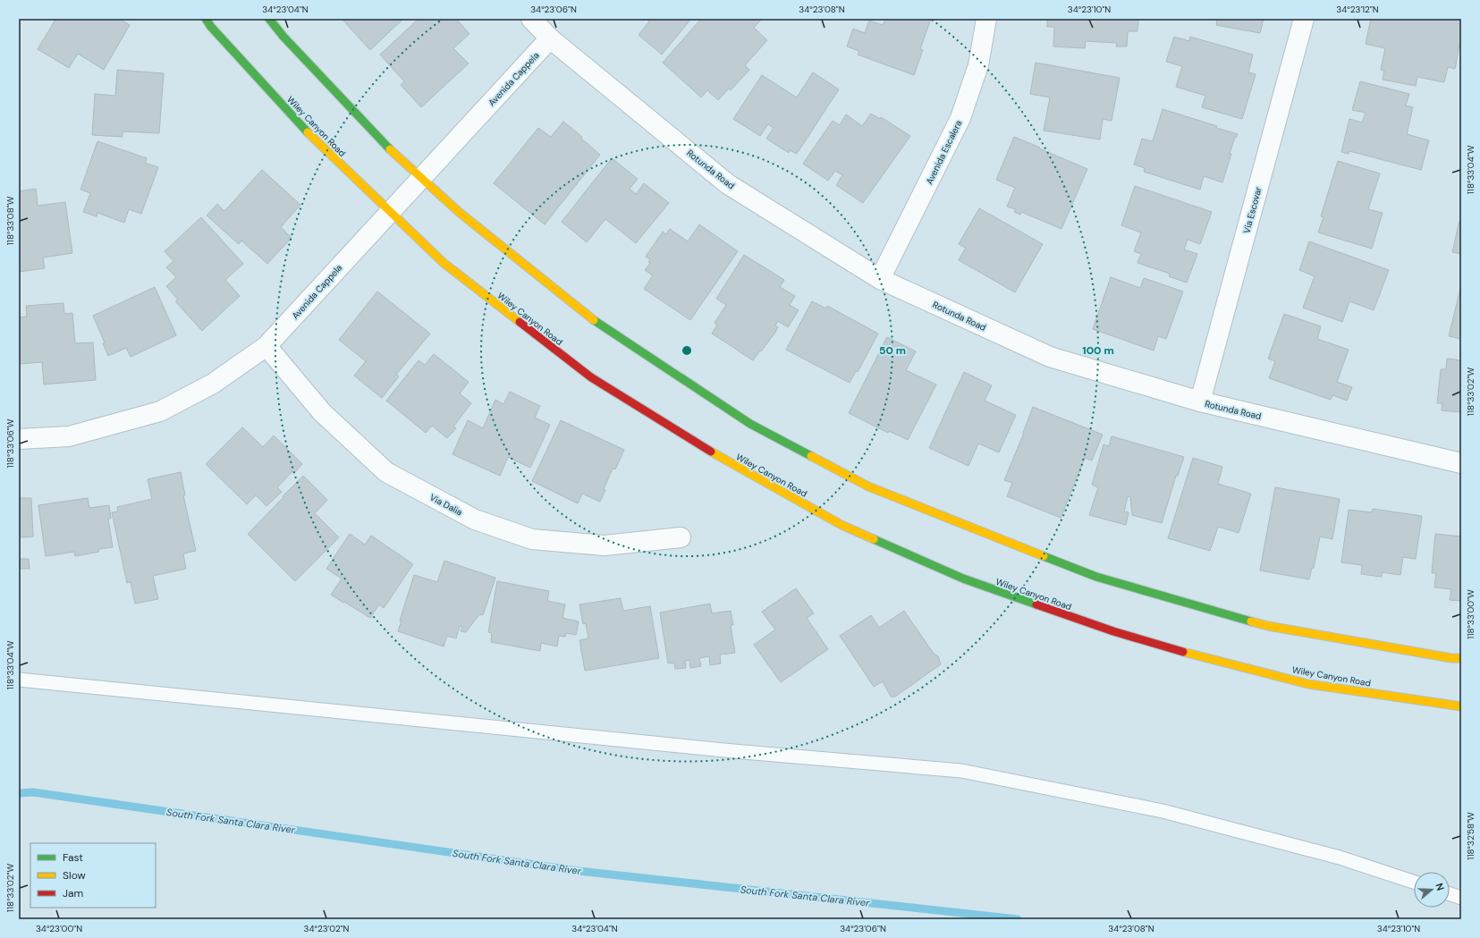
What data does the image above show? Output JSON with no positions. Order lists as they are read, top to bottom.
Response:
{
  "streets": {
    "main road": ["Wiley Canyon Road"],
    "street": [
      "Avenida Cappela",
      "Avenida Escalera",
      "Rotunda Road",
      "Via Escovar",
      "Via Dalia"
    ]
  },
  "crossings": [
    ["Avenida Cappela", "Wiley Canyon Road"],
    ["Avenida Cappela", "Rotunda Road"],
    ["Avenida Cappela", "Via Dalia"],
    ["Avenida Escalera", "Rotunda Road"],
    ["Rotunda Road", "Via Escovar"]
  ],
  "water": ["South Fork Santa Clara River"],
  "legend": ["Fast", "Slow", "Jam"],
  "north": "right",
  "coordinates": [
    "34°23'04\"N",
    "34°23'06\"N",
    "34°23'08\"N",
    "34°23'10\"N",
    "34°23'12\"N",
    "118°33'04\"W",
    "118°33'08\"W",
    "118°33'02\"W",
    "118°33'06\"W",
    "118°33'00\"W",
    "118°32'58\"W",
    "34°23'00\"N",
    "34°23'02\"N"
  ],
  "rings": ["50 m", "100 m"]
}
